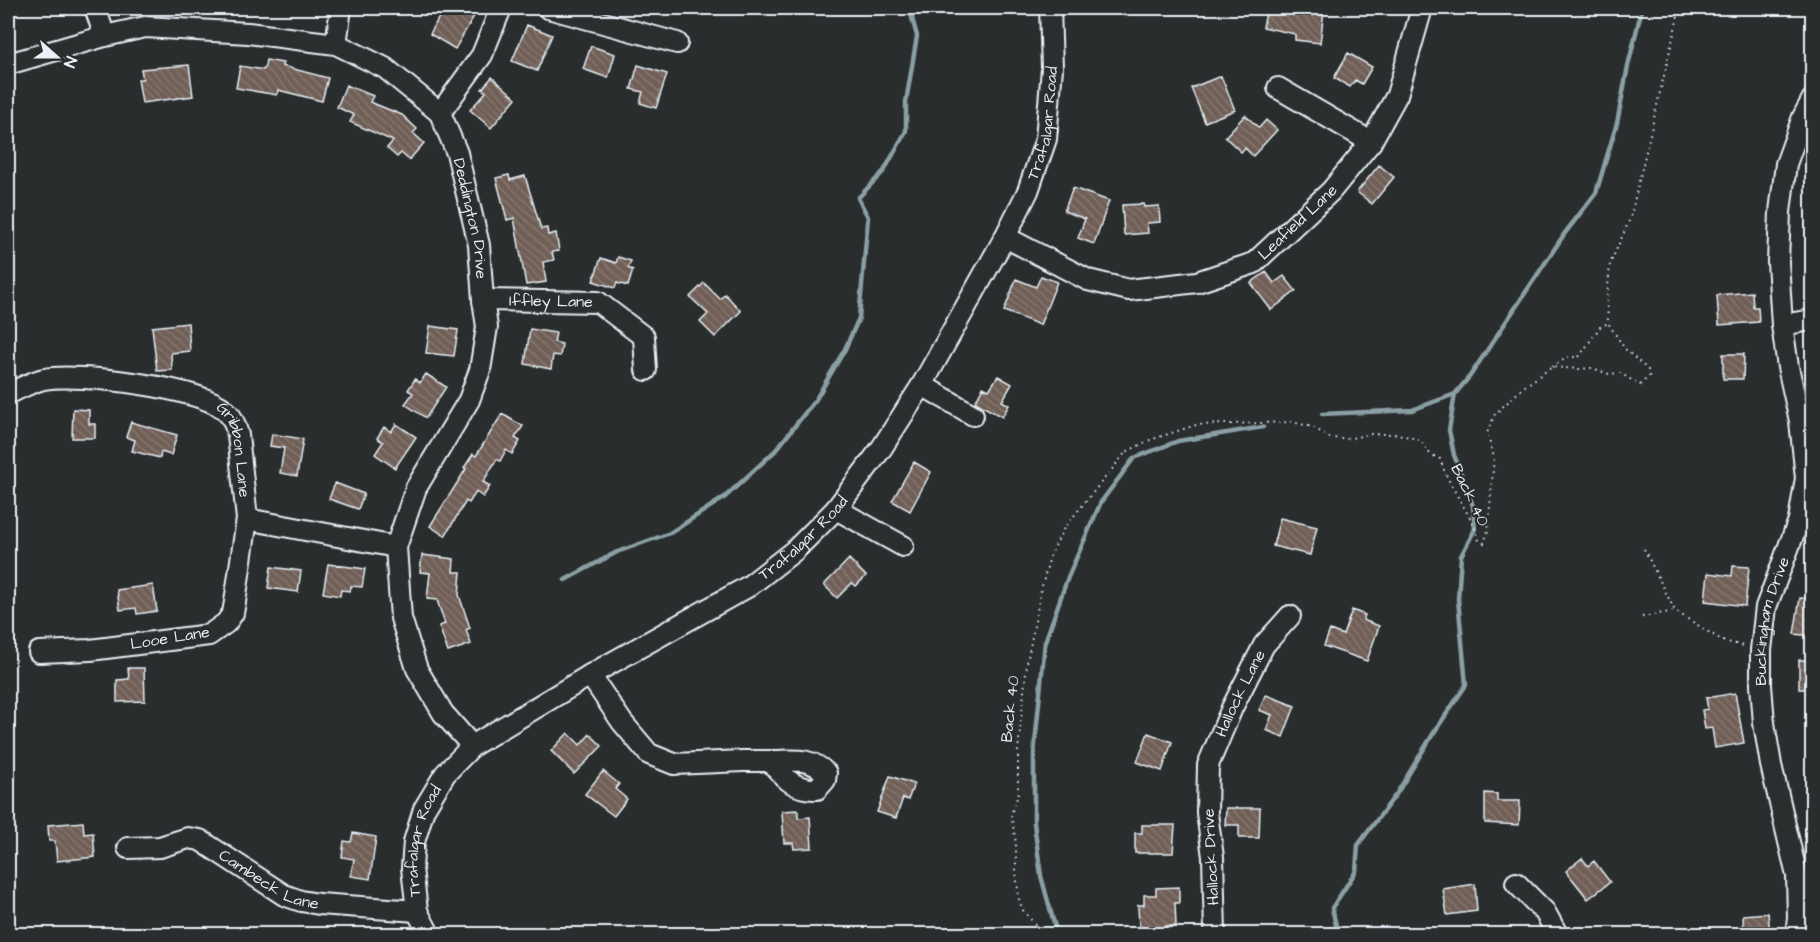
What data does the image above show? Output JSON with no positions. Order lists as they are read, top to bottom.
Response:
{
  "streets": {
    "street": [
      "Trafalgar Road",
      "Deddington Drive",
      "Leafield Lane",
      "Iffley Lane",
      "Gribbon Lane",
      "Buckingham Drive",
      "Looe Lane",
      "Hallock Lane",
      "Hallock Drive",
      "Cambeck Lane"
    ],
    "path": ["Back 40"]
  },
  "crossings": [
    ["Trafalgar Road", "Deddington Drive"],
    ["Trafalgar Road", "Leafield Lane"],
    ["Trafalgar Road", "Cambeck Lane"],
    ["Deddington Drive", "Iffley Lane"],
    ["Deddington Drive", "Gribbon Lane"],
    ["Gribbon Lane", "Looe Lane"],
    ["Hallock Lane", "Hallock Drive"]
  ],
  "north": "right"
}
